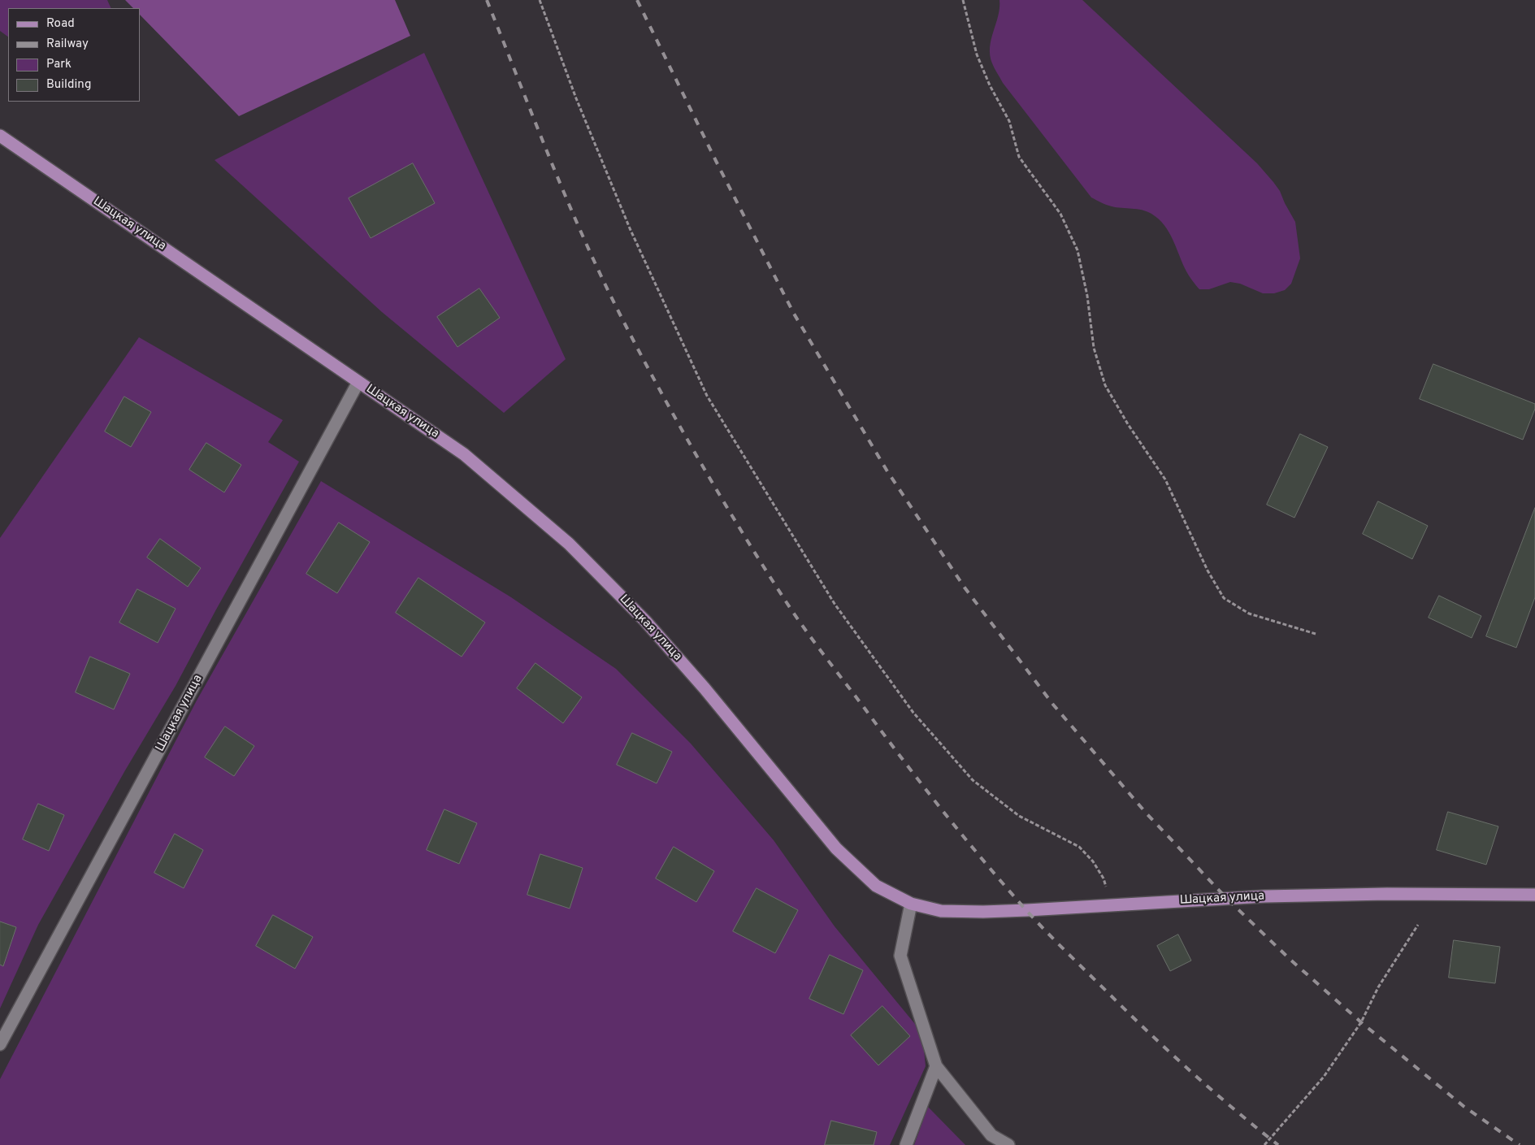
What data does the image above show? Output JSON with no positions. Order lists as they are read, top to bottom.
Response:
{
  "streets": {
    "main road": ["Шацкая улица"]
  },
  "legend": [
    "Road",
    "Railway",
    "Park",
    "Building"
  ]
}
